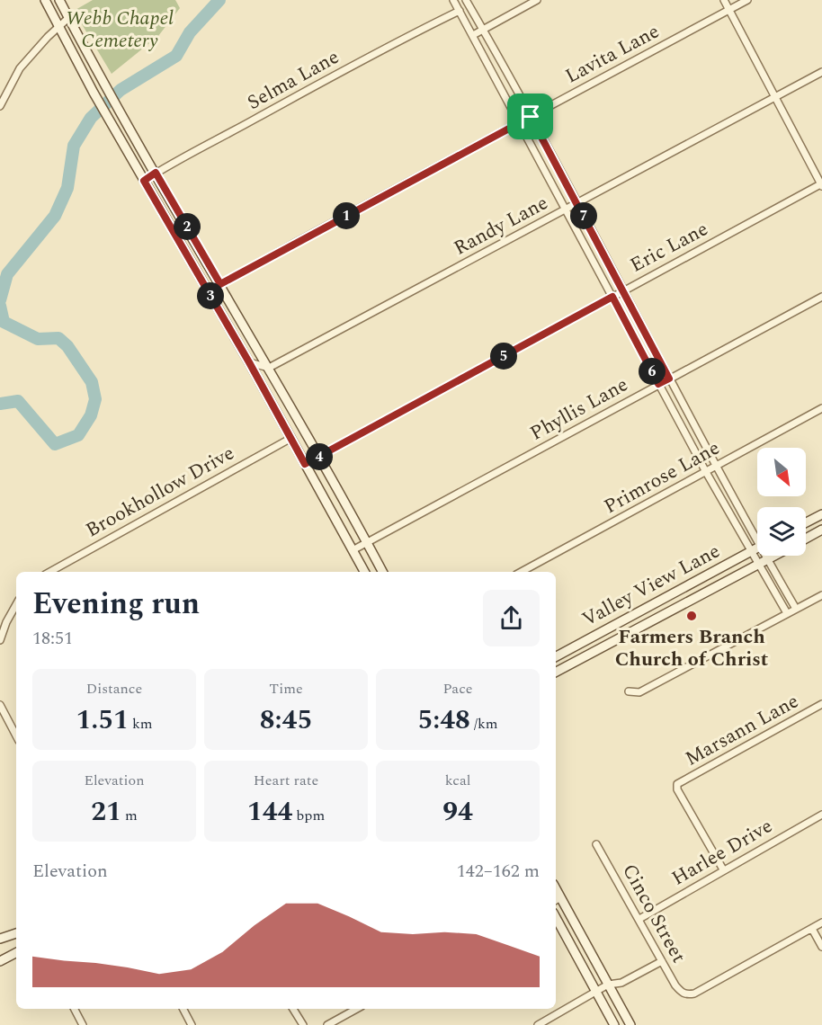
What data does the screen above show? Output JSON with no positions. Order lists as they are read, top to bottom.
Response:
{
  "streets": {
    "main road": ["Valley View Lane"],
    "street": [
      "Lavita Lane",
      "Selma Lane",
      "Randy Lane",
      "Eric Lane",
      "Phyllis Lane",
      "Primrose Lane",
      "Brookhollow Drive",
      "Marsann Lane",
      "Harlee Drive",
      "Cinco Street"
    ]
  },
  "crossings": [
    ["Marsann Lane", "Harlee Drive"],
    ["Harlee Drive", "Cinco Street"]
  ],
  "parks": ["Webb Chapel Cemetery"],
  "places": ["Farmers Branch Church of Christ"],
  "north": "bottom right",
  "page": {
    "pins": [
      "1",
      "7",
      "2",
      "3",
      "5",
      "6",
      "4"
    ],
    "heading": ["Evening run", "18:51"],
    "stats": [
      ["Distance", "1.51 km"],
      ["Time", "8:45"],
      ["Pace", "5:48 /km"],
      ["Elevation", "21 m"],
      ["Heart rate", "144 bpm"],
      ["kcal", "94"]
    ],
    "chart": ["Elevation", "142–162 m"]
  }
}
